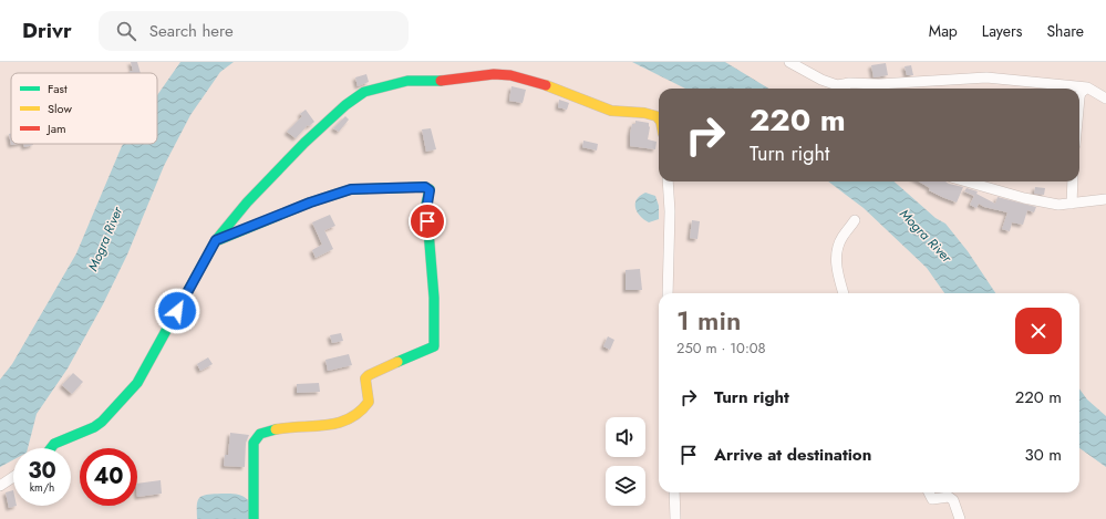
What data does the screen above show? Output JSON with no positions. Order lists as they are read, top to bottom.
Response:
{
  "water": ["Mogra River"],
  "legend": ["Fast", "Slow", "Jam"],
  "page": {
    "header": "Drivr",
    "search": "Search here",
    "nav": ["Map", "Layers", "Share"],
    "turn": ["220 m", "Turn right"],
    "heading": ["1 min", "250 m · 10:08"],
    "list": [
      {
        "name": "Turn right",
        "value": "220 m"
      },
      {
        "name": "Arrive at destination",
        "value": "30 m"
      }
    ],
    "speed": "30 km/h",
    "limit": "40"
  }
}
